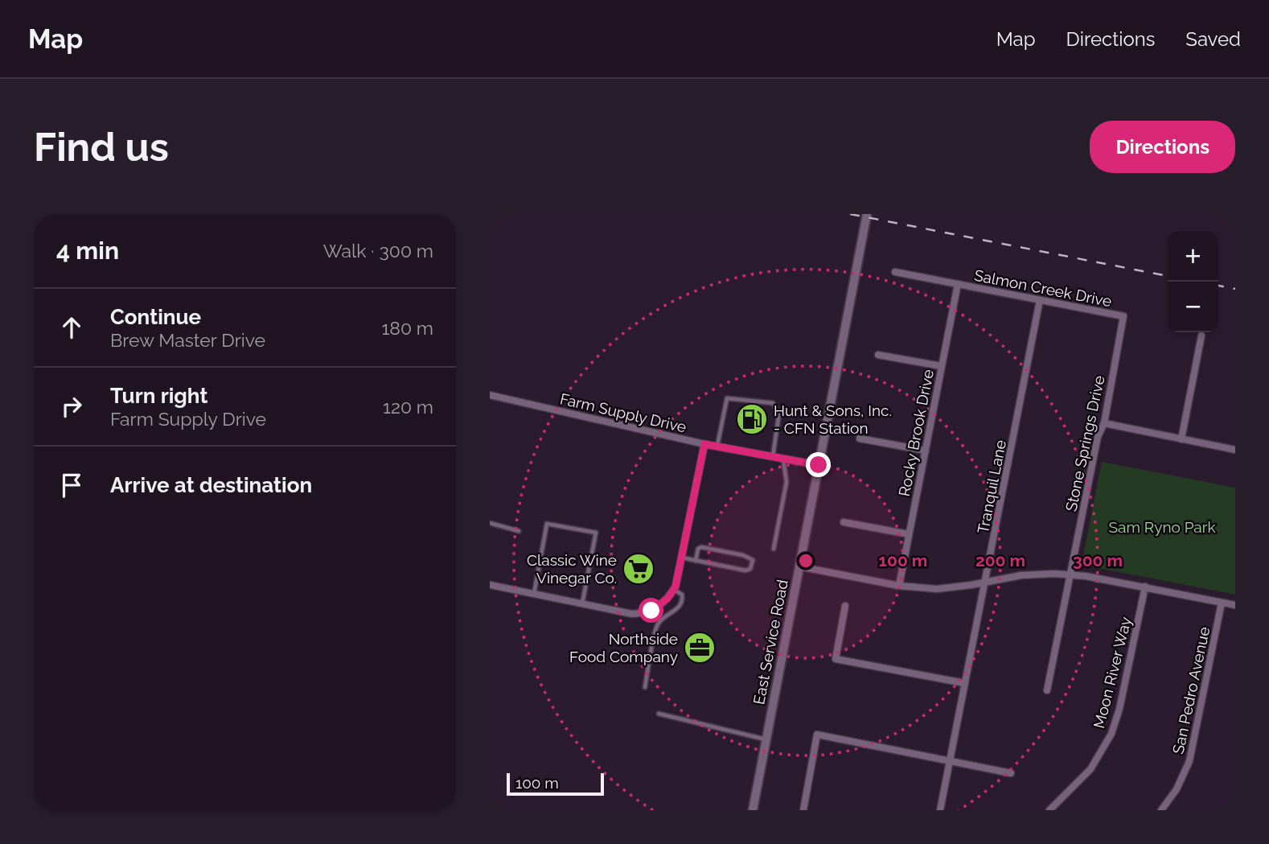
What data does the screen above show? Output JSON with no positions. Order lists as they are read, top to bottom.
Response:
{
  "streets": {
    "street": [
      "Salmon Creek Drive",
      "Farm Supply Drive",
      "Rocky Brook Drive",
      "Stone Springs Drive",
      "Tranquil Lane",
      "East Service Road",
      "Moon River Way",
      "San Pedro Avenue"
    ]
  },
  "crossings": [
    ["Salmon Creek Drive", "Rocky Brook Drive"],
    ["Salmon Creek Drive", "Stone Springs Drive"],
    ["Salmon Creek Drive", "Tranquil Lane"],
    ["Farm Supply Drive", "East Service Road"]
  ],
  "parks": ["Sam Ryno Park"],
  "places": {
    "fuel station": ["Hunt & Sons, Inc. - CFN Station"],
    "supermarket": ["Classic Wine Vinegar Co."],
    "office": ["Northside Food Company"]
  },
  "scale_bar": "100 m",
  "page": {
    "header": "Map",
    "nav": ["Map", "Directions", "Saved"],
    "buttons": "Directions",
    "title": "Find us",
    "heading": ["4 min", "Walk · 300 m"],
    "map_buttons": ["+", "−"],
    "list": [
      ["Continue", "Brew Master Drive", "180 m"],
      ["Turn right", "Farm Supply Drive", "120 m"],
      "Arrive at destination"
    ],
    "scale": "100 m"
  },
  "rings": ["100 m", "200 m", "300 m"]
}
